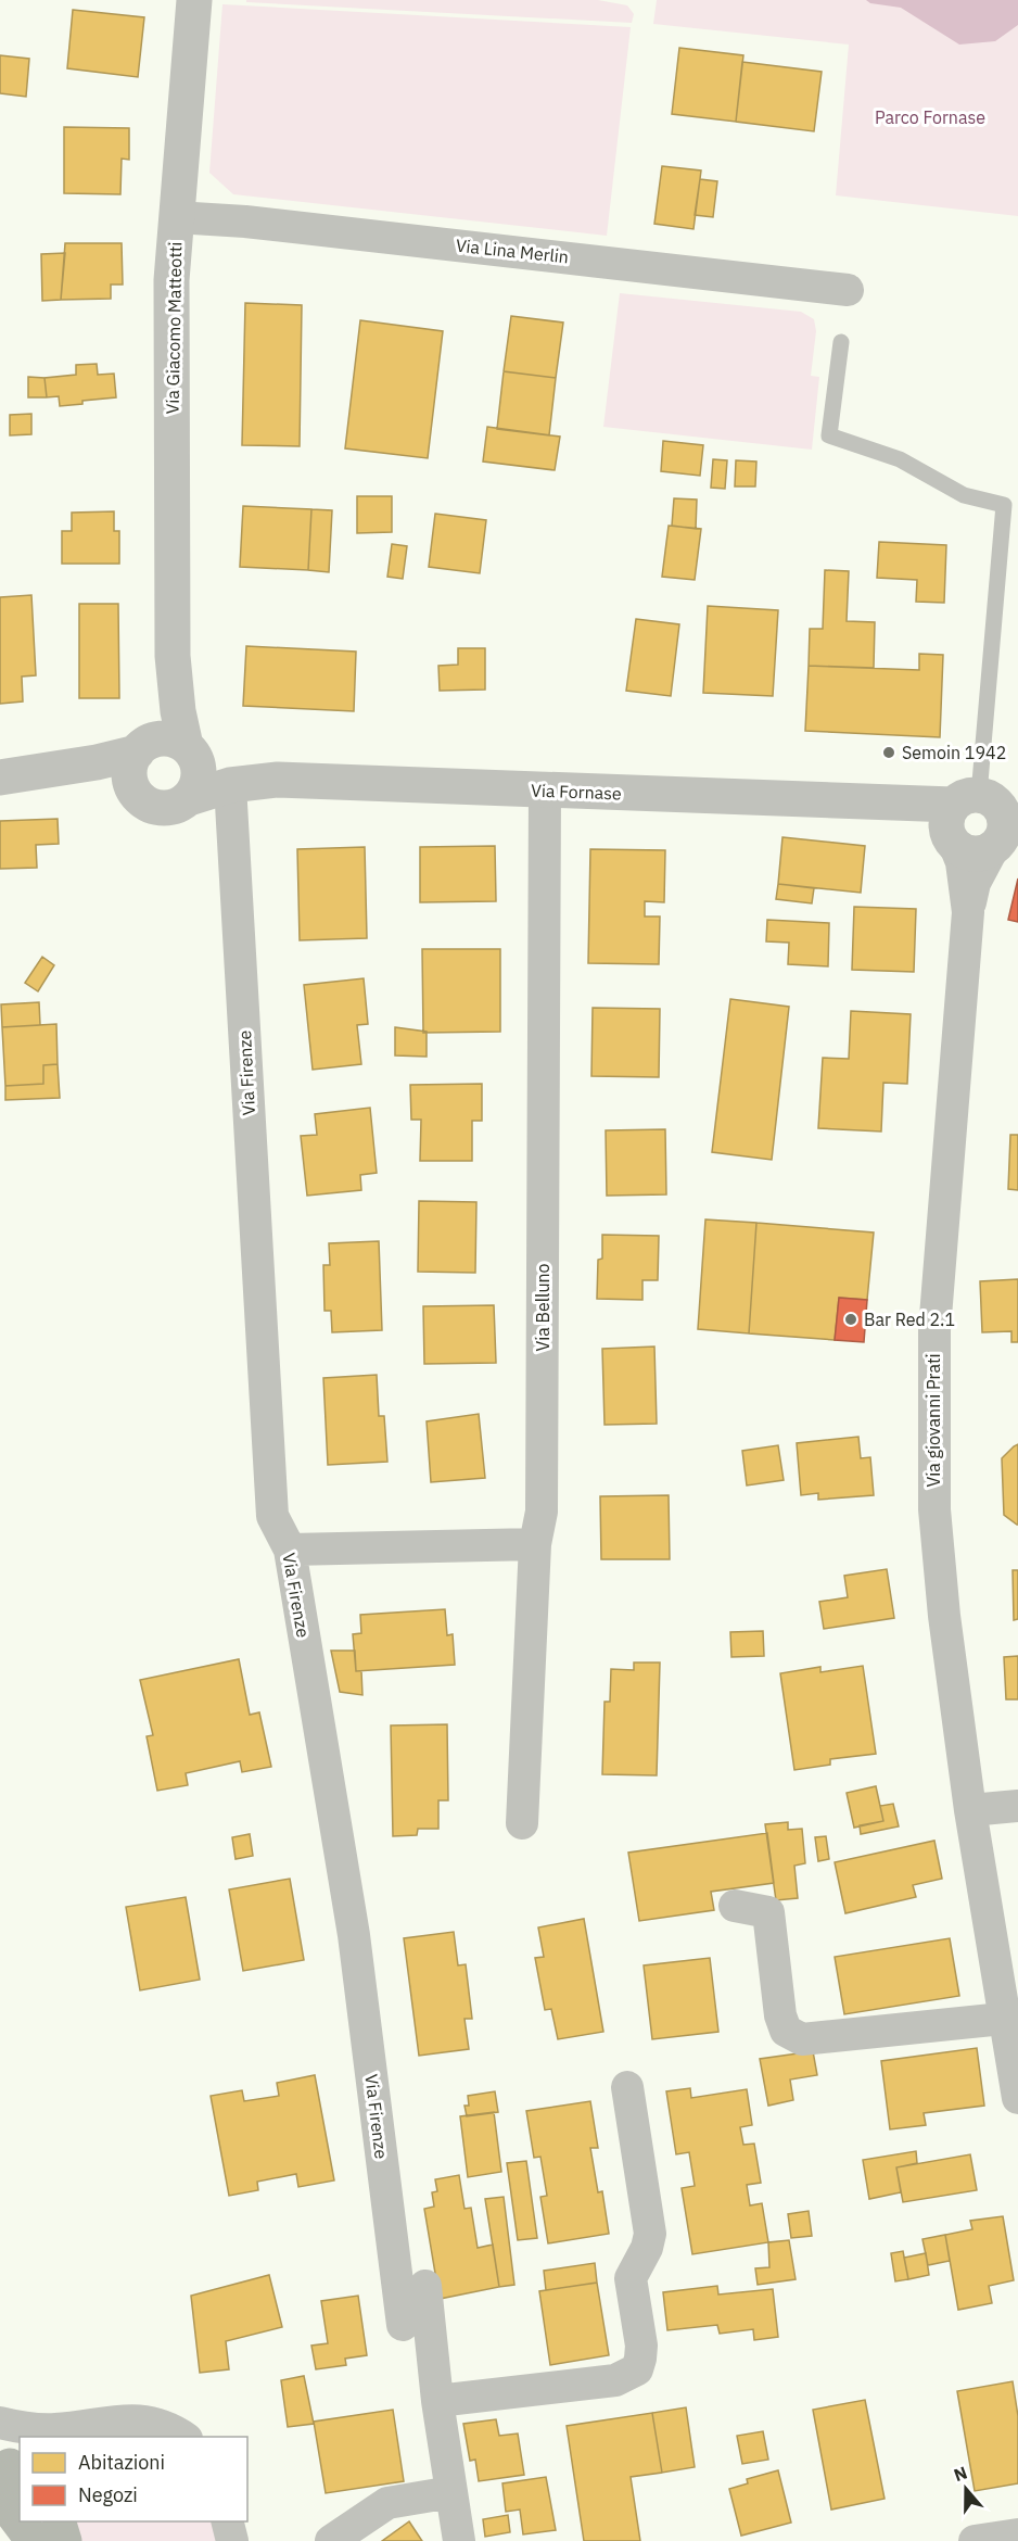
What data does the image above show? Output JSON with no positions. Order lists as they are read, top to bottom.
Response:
{
  "streets": {
    "street": [
      "Via Lina Merlin",
      "Via Giacomo Matteotti",
      "Via Fornase",
      "Via Firenze",
      "Via Belluno",
      "Via giovanni Prati"
    ]
  },
  "crossings": [
    ["Via Lina Merlin", "Via Giacomo Matteotti"],
    ["Via Giacomo Matteotti", "Via Fornase"],
    ["Via Fornase", "Via Firenze"],
    ["Via Fornase", "Via Belluno"],
    ["Via Fornase", "Via giovanni Prati"]
  ],
  "parks": ["Parco Fornase"],
  "places": ["Semoin 1942", "Bar Red 2.1"],
  "legend": ["Abitazioni", "Negozi"],
  "north": "top"
}
